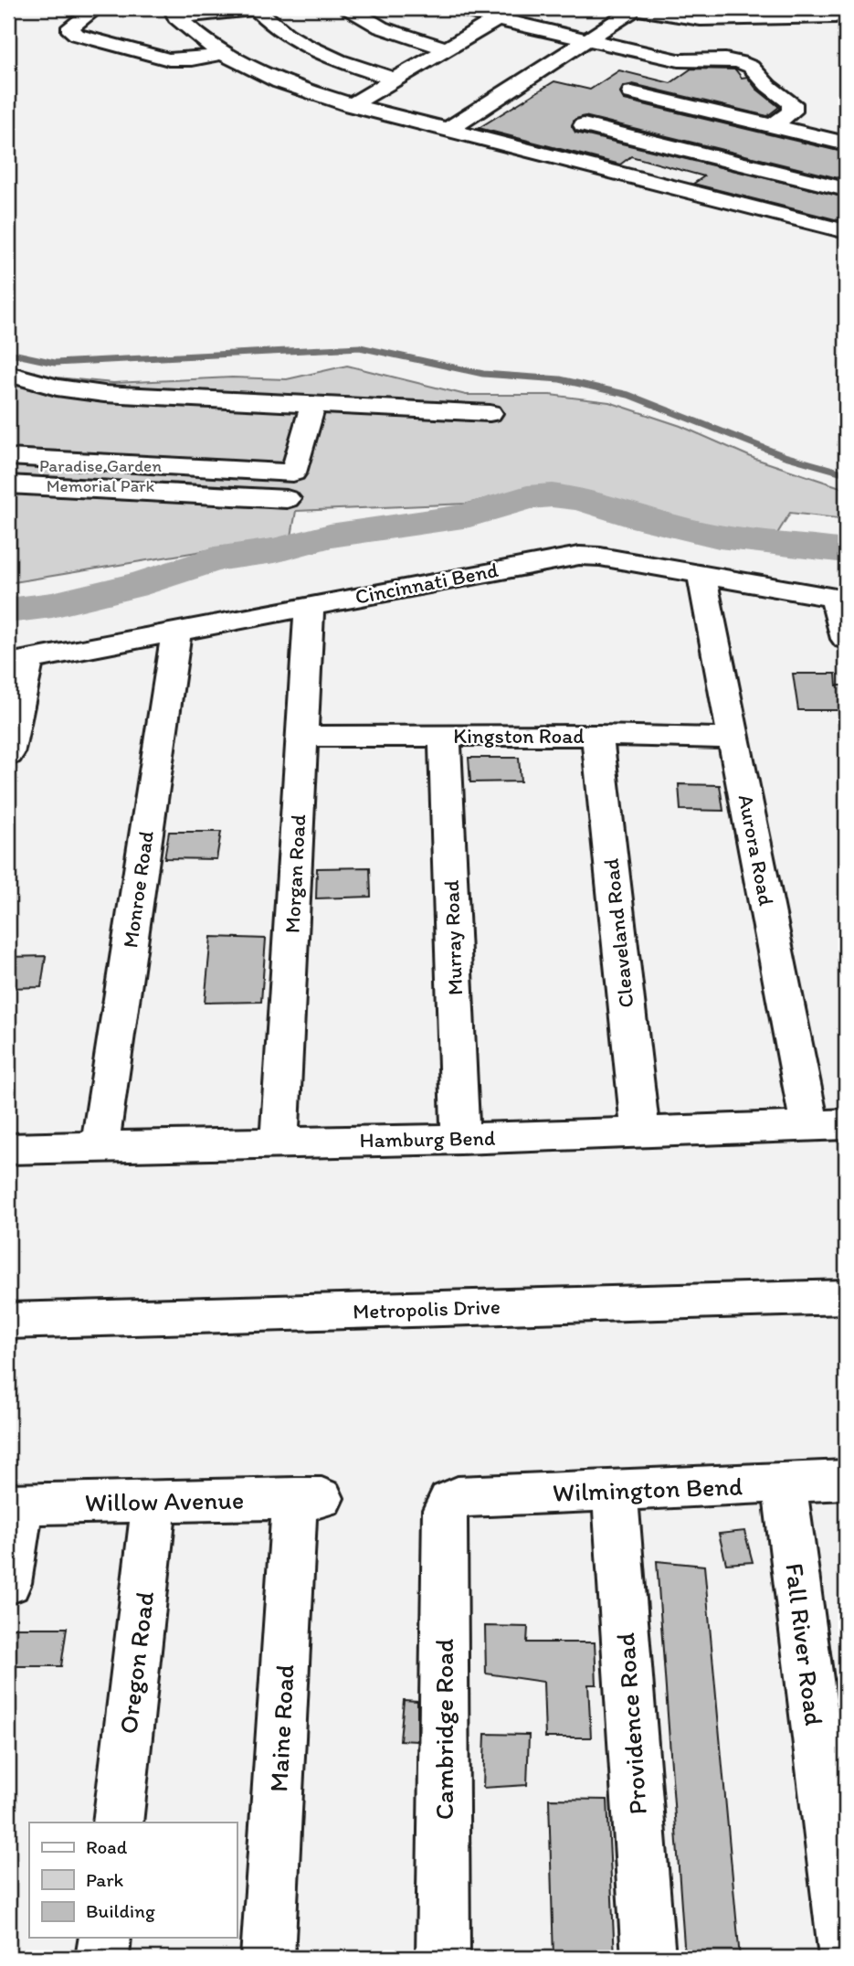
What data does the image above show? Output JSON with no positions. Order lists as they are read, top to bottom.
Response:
{
  "streets": {
    "street": [
      "Cincinnati Bend",
      "Kingston Road",
      "Aurora Road",
      "Morgan Road",
      "Monroe Road",
      "Cleaveland Road",
      "Murray Road",
      "Hamburg Bend",
      "Metropolis Drive",
      "Wilmington Bend",
      "Willow Avenue",
      "Fall River Road",
      "Oregon Road",
      "Providence Road",
      "Maine Road",
      "Cambridge Road"
    ]
  },
  "crossings": [
    ["Cincinnati Bend", "Aurora Road"],
    ["Cincinnati Bend", "Morgan Road"],
    ["Cincinnati Bend", "Monroe Road"],
    ["Kingston Road", "Aurora Road"],
    ["Kingston Road", "Morgan Road"],
    ["Kingston Road", "Cleaveland Road"],
    ["Kingston Road", "Murray Road"],
    ["Aurora Road", "Hamburg Bend"],
    ["Morgan Road", "Hamburg Bend"],
    ["Monroe Road", "Hamburg Bend"],
    ["Cleaveland Road", "Hamburg Bend"],
    ["Murray Road", "Hamburg Bend"],
    ["Wilmington Bend", "Fall River Road"],
    ["Wilmington Bend", "Providence Road"],
    ["Wilmington Bend", "Cambridge Road"],
    ["Willow Avenue", "Oregon Road"],
    ["Willow Avenue", "Maine Road"]
  ],
  "parks": ["Paradise Garden Memorial Park"],
  "legend": ["Road", "Park", "Building"]
}
